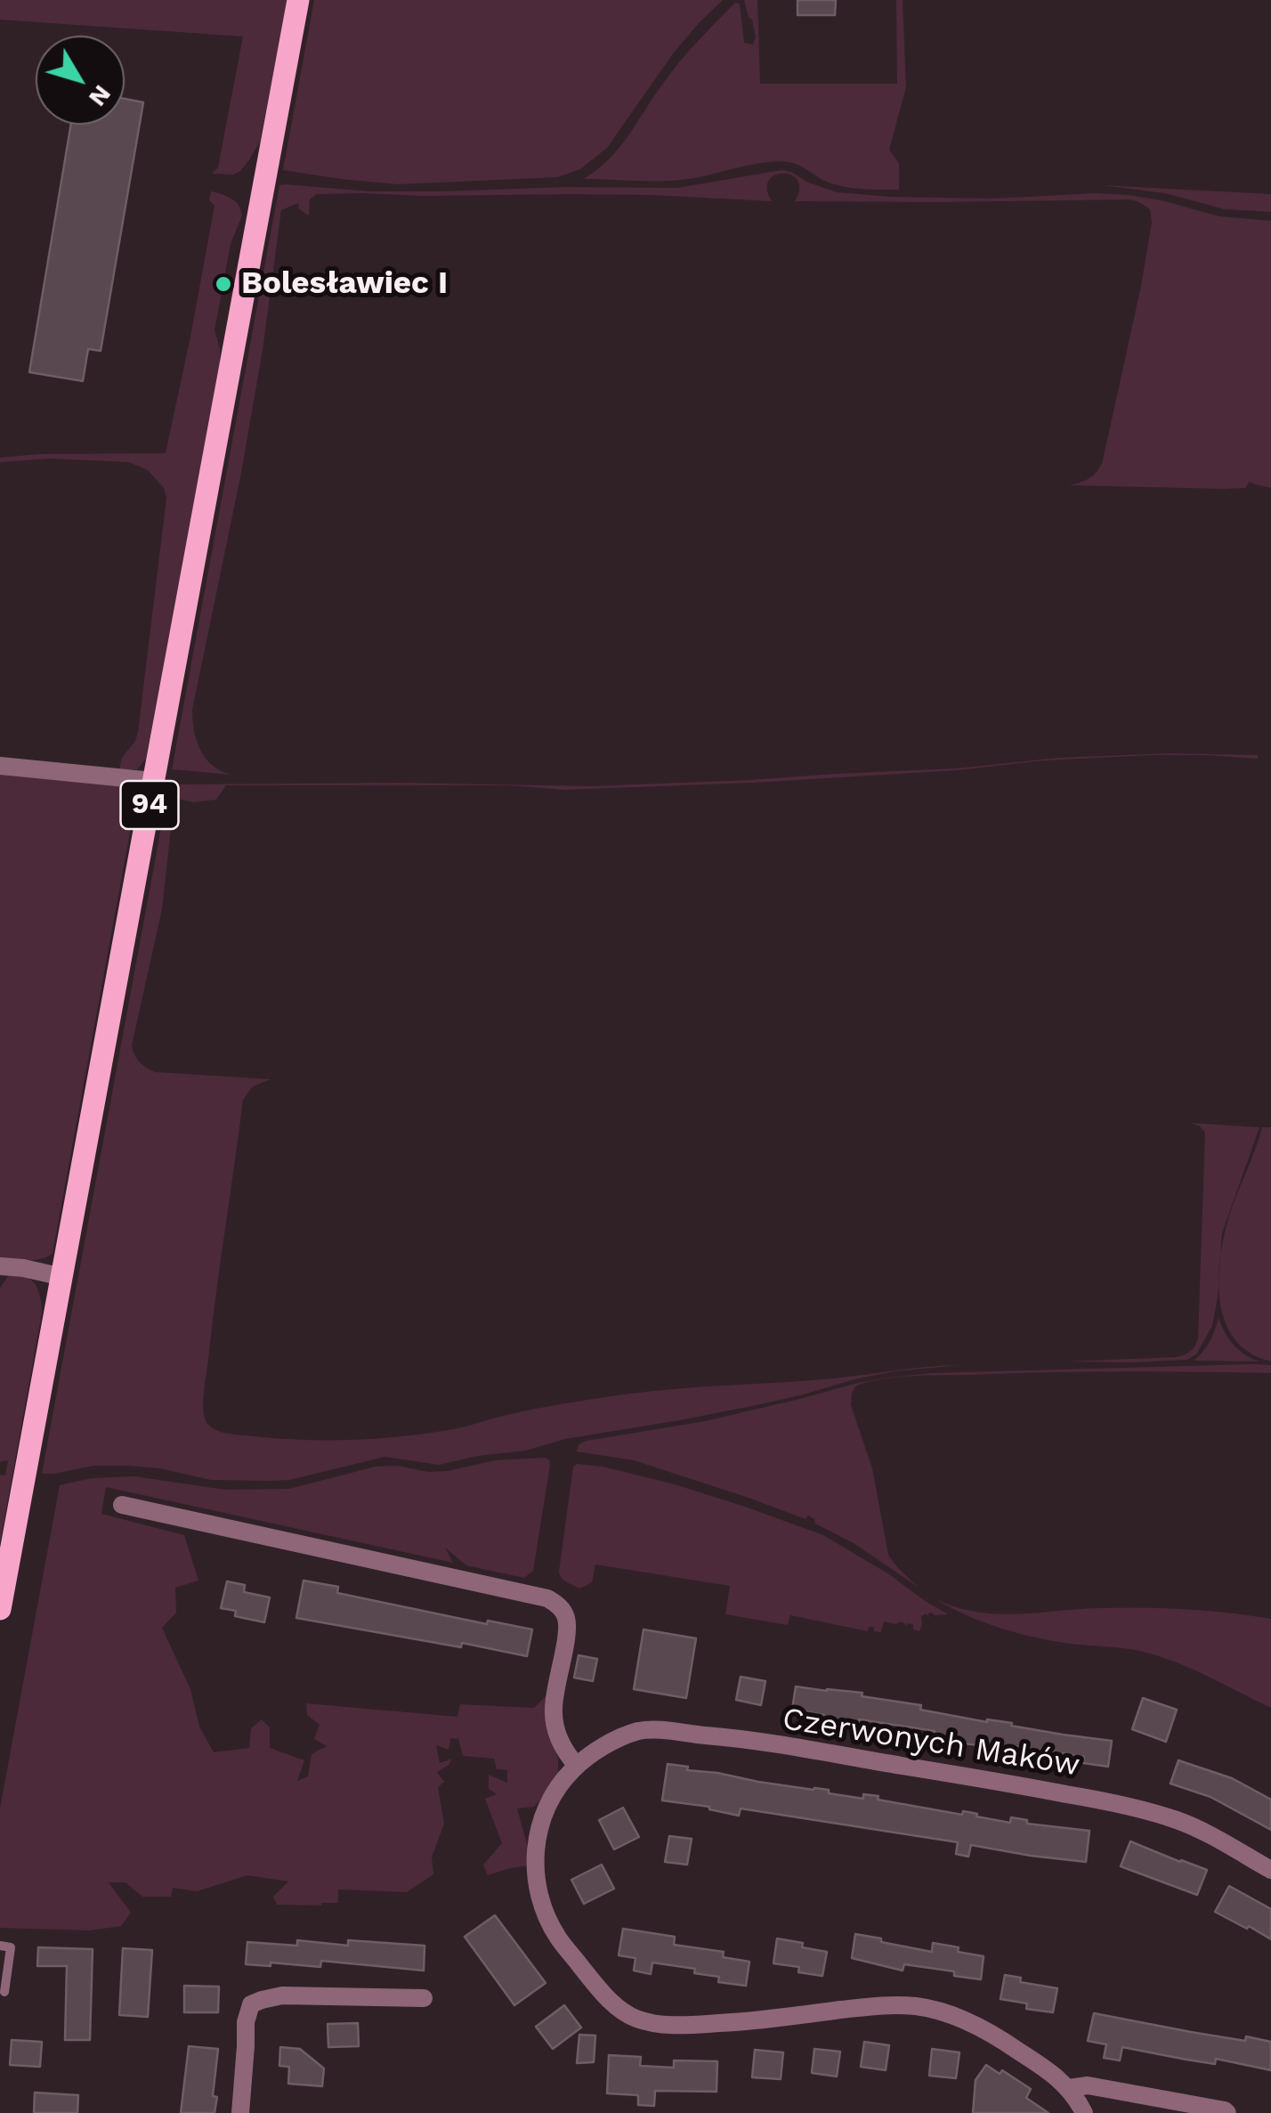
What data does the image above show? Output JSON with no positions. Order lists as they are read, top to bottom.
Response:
{
  "streets": {
    "main road": ["94"],
    "street": ["Czerwonych Maków"]
  },
  "places": ["Bolesławiec I"],
  "north": "bottom right"
}
